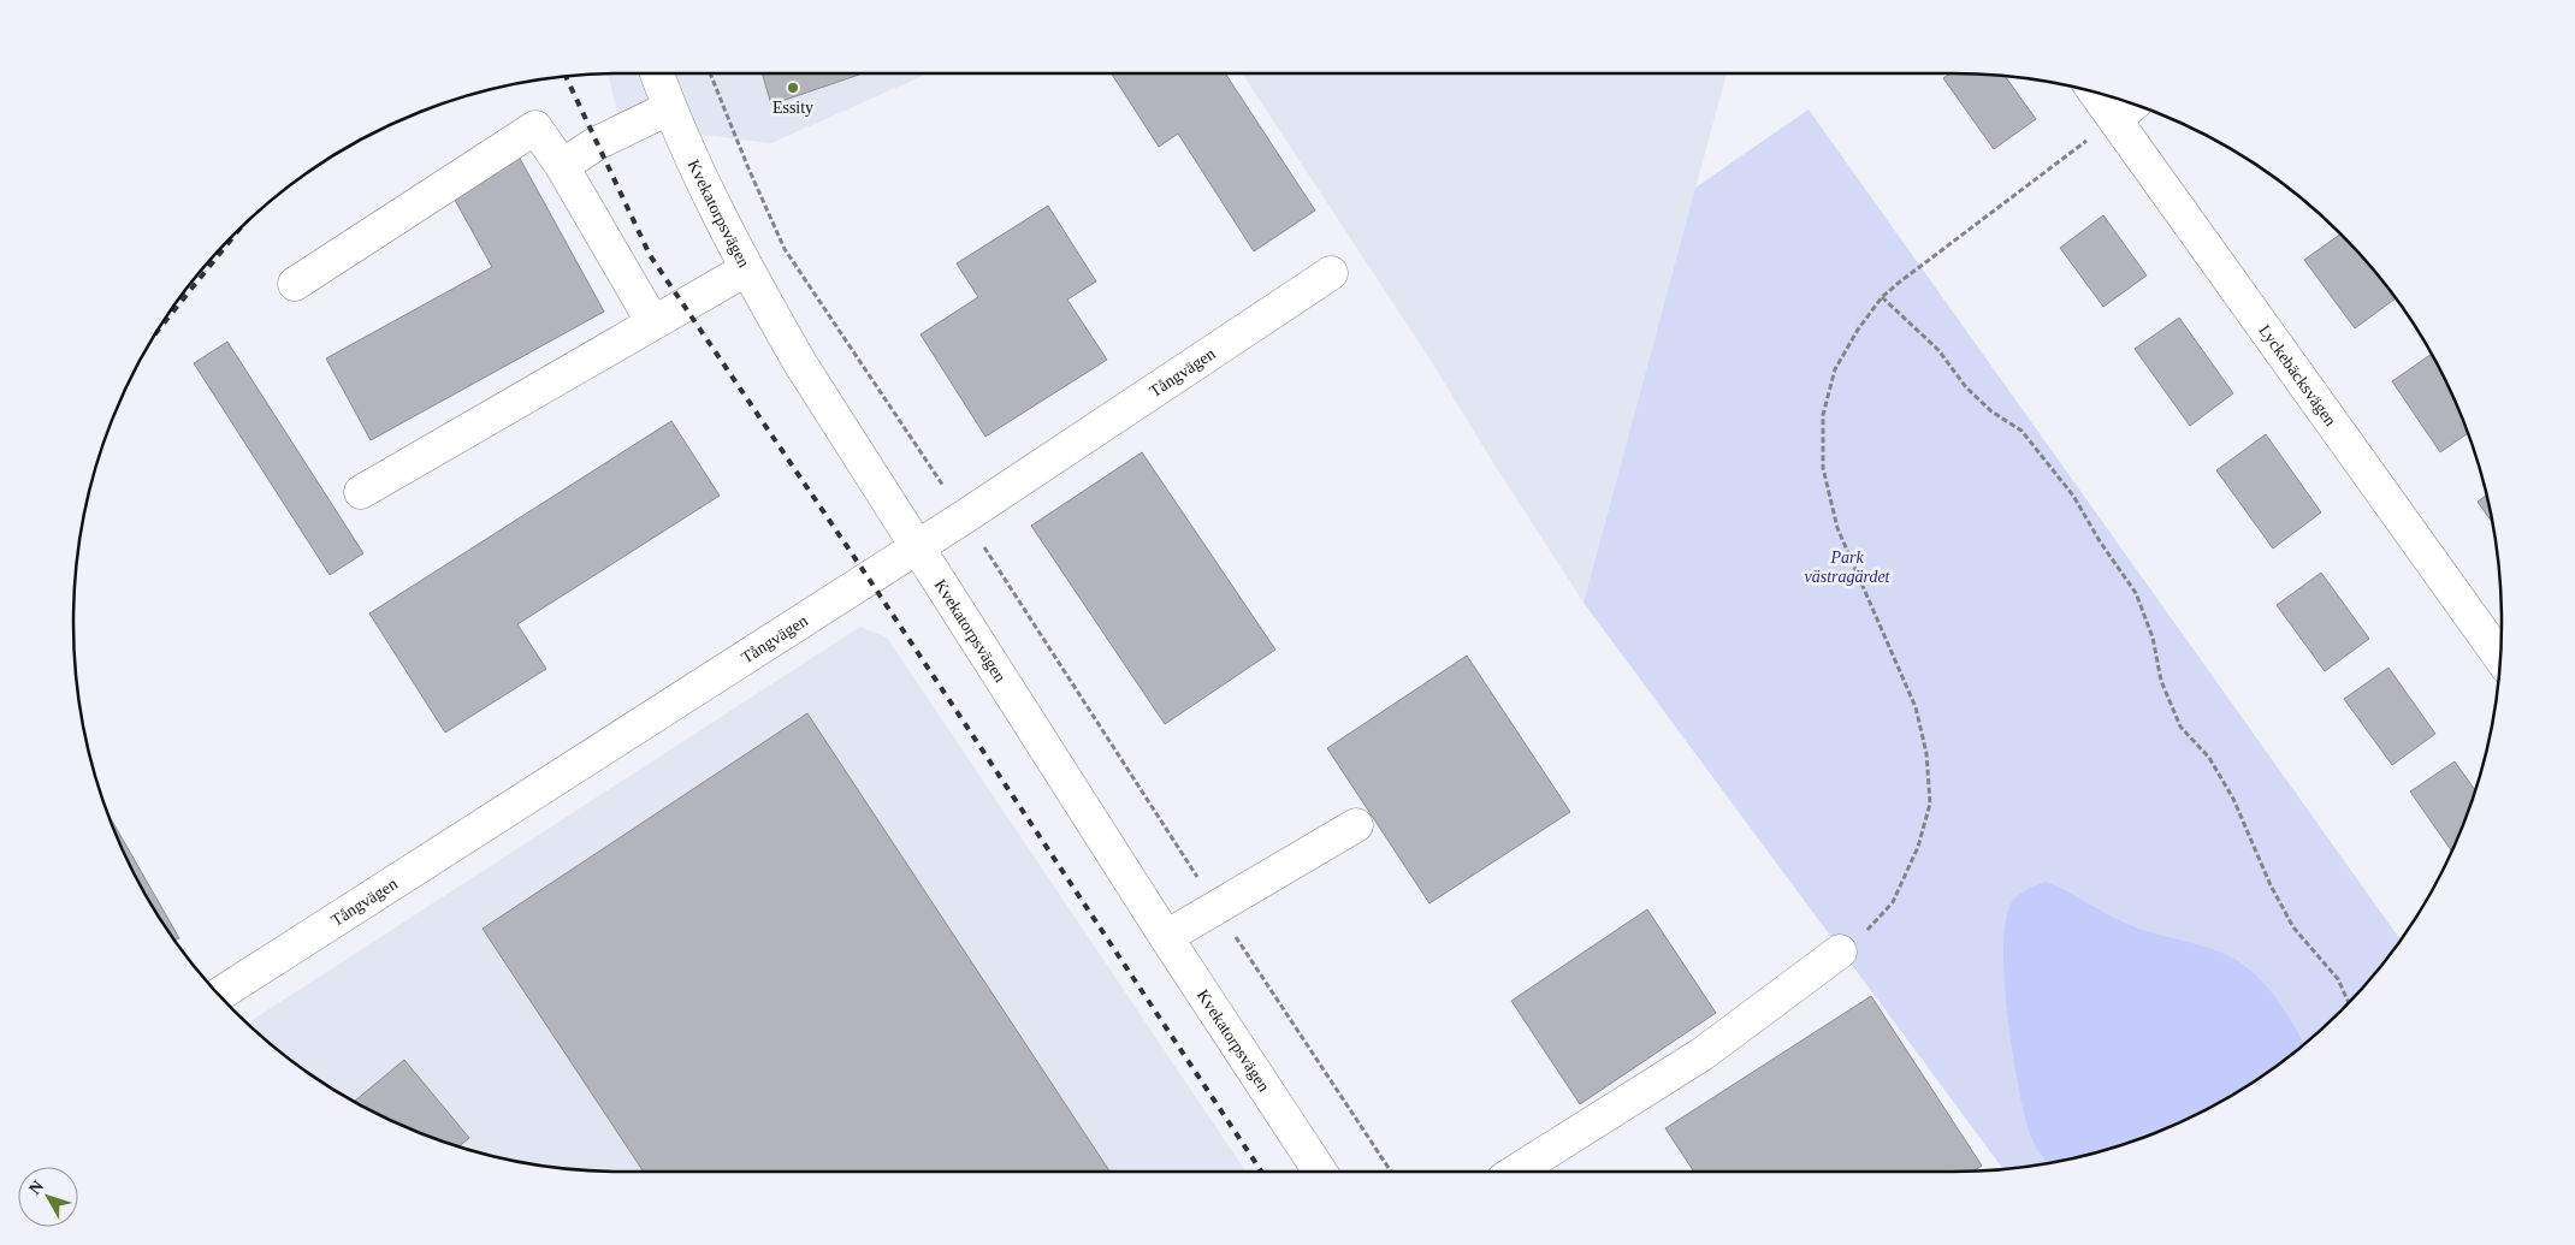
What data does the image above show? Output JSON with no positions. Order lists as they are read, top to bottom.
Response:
{
  "streets": {
    "street": ["Kvekatorpsvägen", "Tångvägen", "Lyckebäcksvägen"]
  },
  "crossings": [
    ["Kvekatorpsvägen", "Tångvägen"]
  ],
  "parks": ["Park västragärdet"],
  "places": ["Essity"],
  "north": "top left"
}
